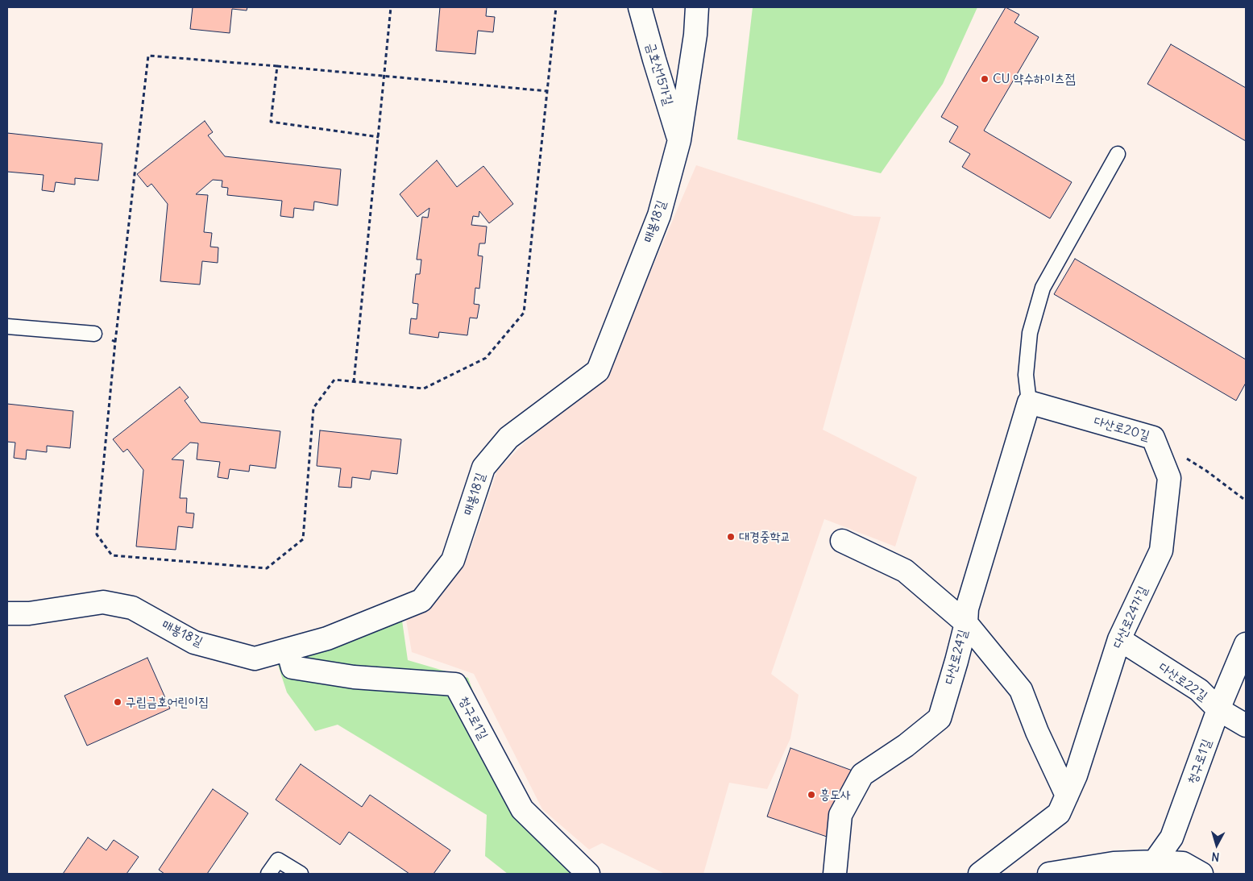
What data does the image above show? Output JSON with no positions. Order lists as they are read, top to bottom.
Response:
{
  "streets": {
    "street": [
      "금호산15가길",
      "매봉18길",
      "다산로20길",
      "다산로24가길",
      "다산로24길",
      "다산로22길",
      "청구로1길"
    ]
  },
  "crossings": [
    ["금호산15가길", "매봉18길"],
    ["매봉18길", "청구로1길"],
    ["다산로20길", "다산로24가길"],
    ["다산로20길", "다산로24길"],
    ["다산로24가길", "다산로22길"],
    ["다산로22길", "청구로1길"]
  ],
  "places": [
    "CU 약수하이츠점",
    "대경중학교",
    "구립금호어린이집",
    "흥도사"
  ],
  "north": "bottom"
}
